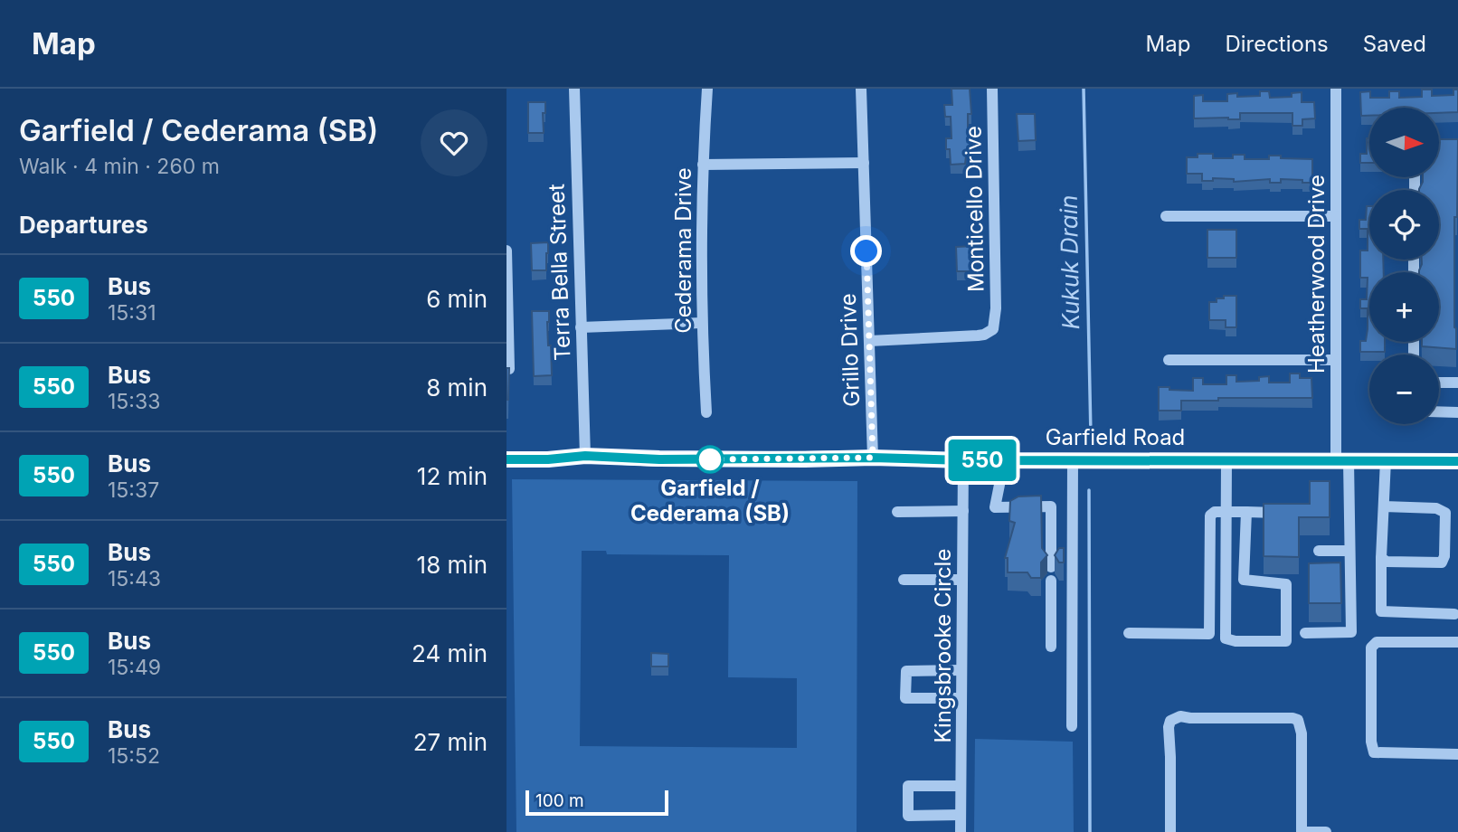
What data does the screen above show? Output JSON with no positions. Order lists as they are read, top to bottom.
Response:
{
  "streets": {
    "main road": ["Garfield Road"],
    "street": [
      "Monticello Drive",
      "Cederama Drive",
      "Terra Bella Street",
      "Heatherwood Drive",
      "Grillo Drive",
      "Kingsbrooke Circle"
    ]
  },
  "crossings": [
    ["Monticello Drive", "Grillo Drive"],
    ["Terra Bella Street", "Garfield Road"],
    ["Heatherwood Drive", "Garfield Road"],
    ["Grillo Drive", "Garfield Road"],
    ["Garfield Road", "Kingsbrooke Circle"]
  ],
  "water": ["Kukuk Drain"],
  "places": ["Garfield / Cederama (SB)"],
  "lines": ["bus line 550"],
  "scale_bar": "100 m",
  "north": "right",
  "page": {
    "header": "Map",
    "nav": ["Map", "Directions", "Saved"],
    "heading": [
      ["Garfield / Cederama (SB)", "Walk · 4 min · 260 m"],
      "Departures"
    ],
    "on_map": "550",
    "map_buttons": ["+", "−"],
    "list": [
      {
        "mark": "550",
        "name": "Bus",
        "note": "15:31",
        "value": "6 min"
      },
      {
        "mark": "550",
        "name": "Bus",
        "note": "15:33",
        "value": "8 min"
      },
      {
        "mark": "550",
        "name": "Bus",
        "note": "15:37",
        "value": "12 min"
      },
      {
        "mark": "550",
        "name": "Bus",
        "note": "15:43",
        "value": "18 min"
      },
      {
        "mark": "550",
        "name": "Bus",
        "note": "15:49",
        "value": "24 min"
      },
      {
        "mark": "550",
        "name": "Bus",
        "note": "15:52",
        "value": "27 min"
      }
    ],
    "scale": "100 m"
  }
}
